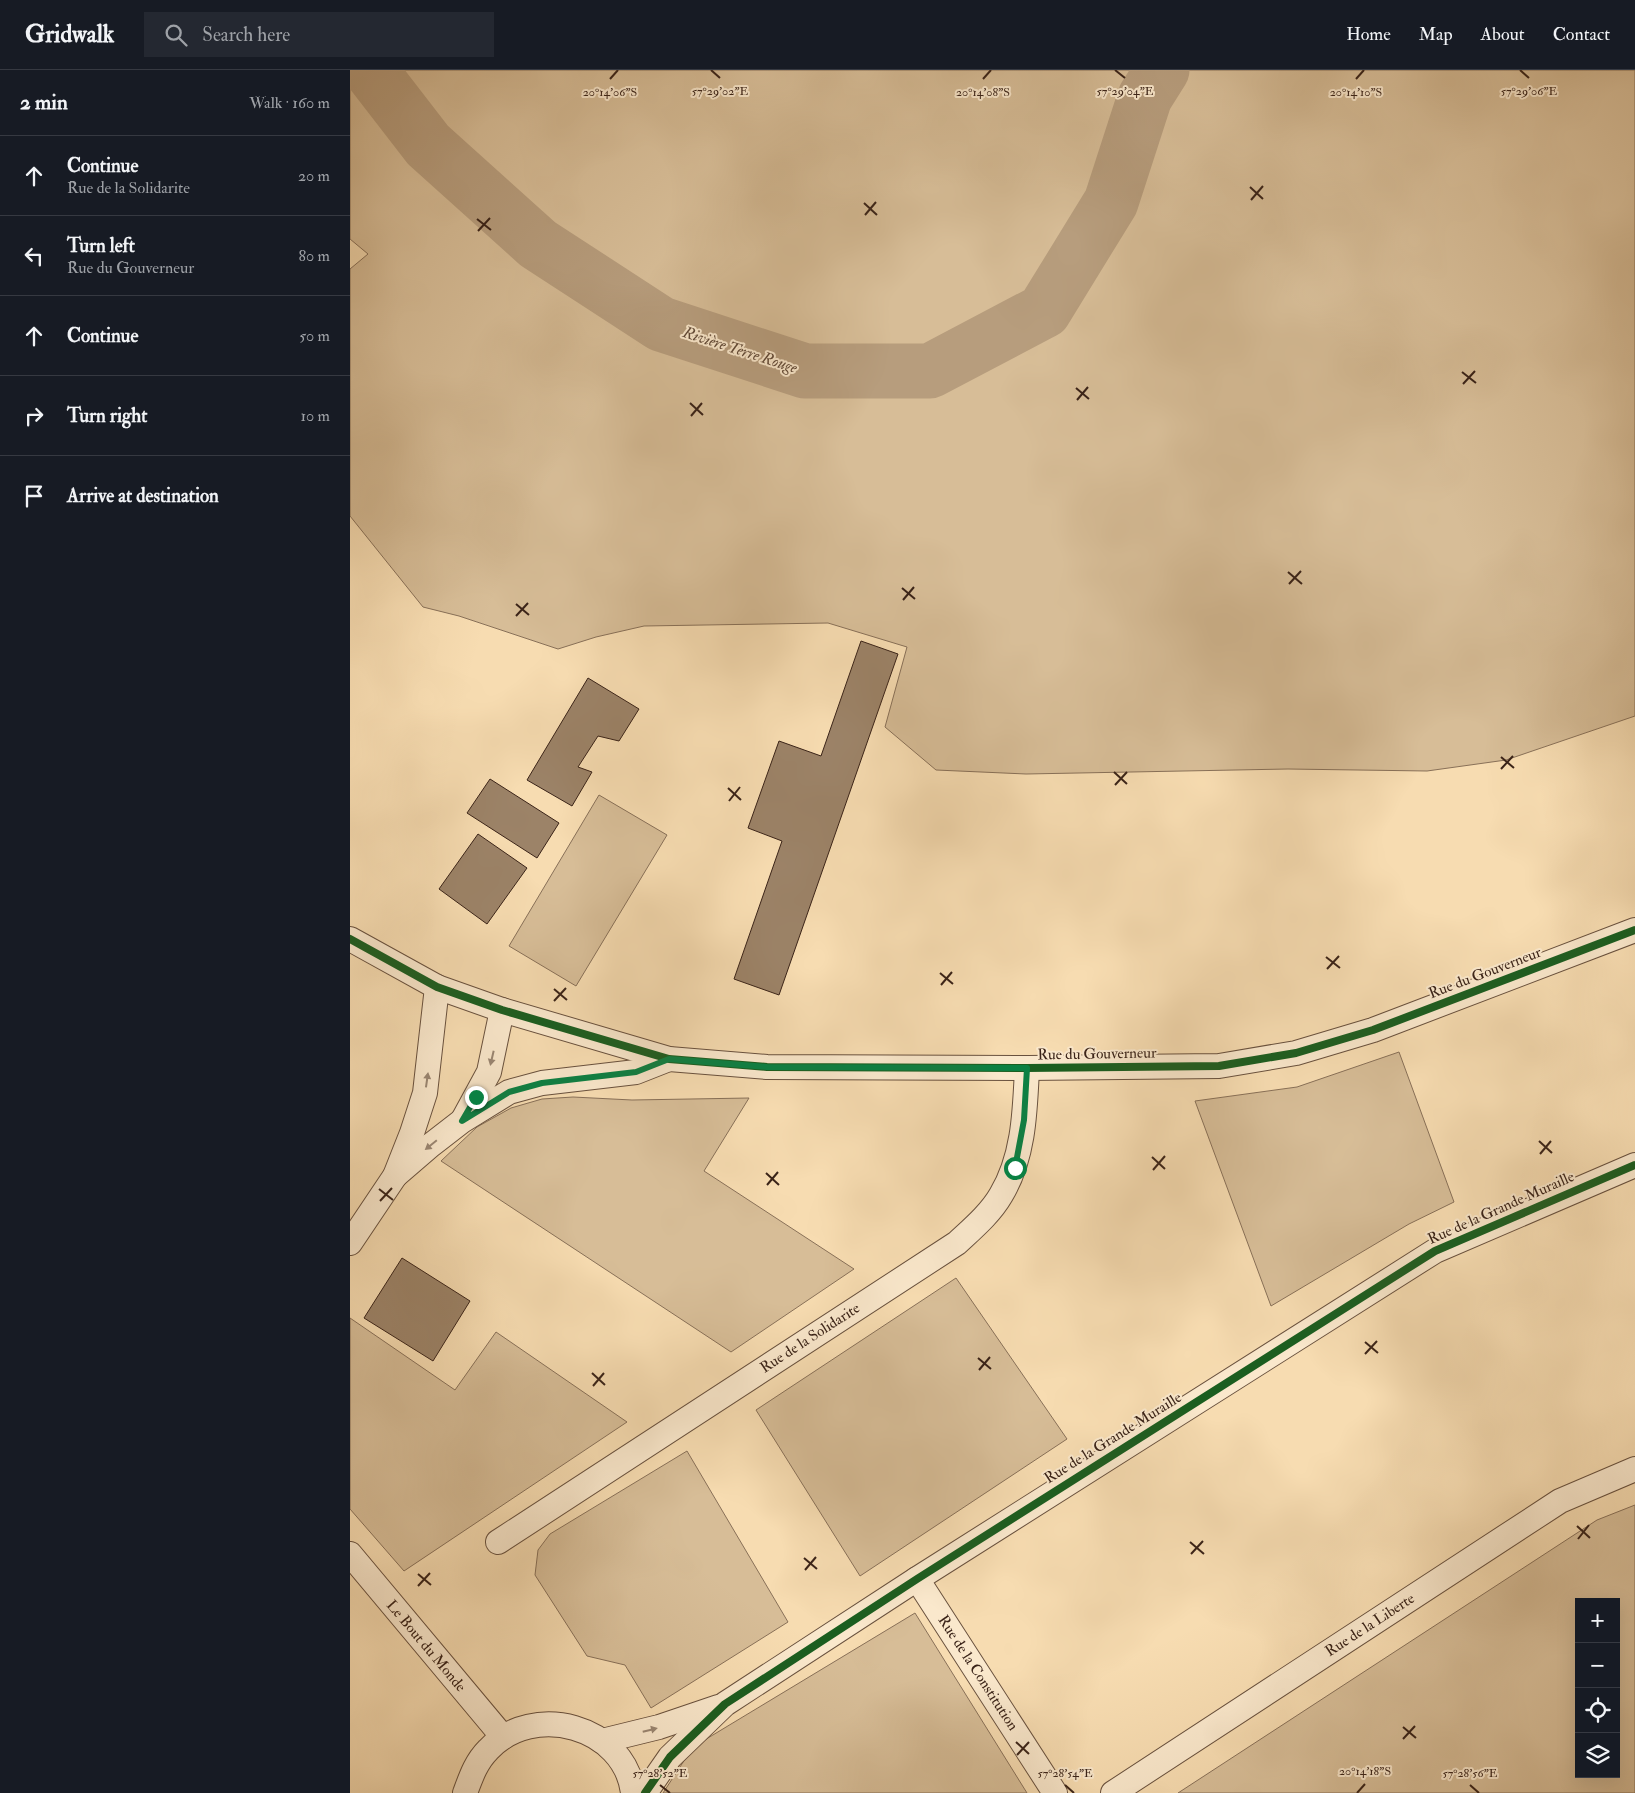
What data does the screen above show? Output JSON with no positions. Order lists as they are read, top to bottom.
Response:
{
  "streets": {
    "street": [
      "Rue du Gouverneur",
      "Rue de la Grande Muraille",
      "Rue de la Solidarite",
      "Rue de la Liberte",
      "Le Bout du Monde",
      "Rue de la Constitution"
    ]
  },
  "crossings": [
    ["Rue du Gouverneur", "Rue de la Solidarite"],
    ["Rue de la Grande Muraille", "Rue de la Constitution"]
  ],
  "water": ["Rivière Terre Rouge"],
  "page": {
    "header": "Gridwalk",
    "search": "Search here",
    "nav": [
      "Home",
      "Map",
      "About",
      "Contact"
    ],
    "heading": ["2 min", "Walk · 160 m"],
    "list": [
      ["Continue", "Rue de la Solidarite", "20 m"],
      ["Turn left", "Rue du Gouverneur", "80 m"],
      ["Continue", "50 m"],
      ["Turn right", "10 m"],
      "Arrive at destination"
    ],
    "map_buttons": ["+", "−"]
  },
  "coordinates": [
    "57°29'02\"E",
    "57°29'04\"E",
    "57°29'06\"E",
    "20°14'06\"S",
    "20°14'08\"S",
    "20°14'10\"S",
    "20°14'18\"S",
    "57°28'52\"E",
    "57°28'54\"E",
    "57°28'56\"E"
  ]
}
